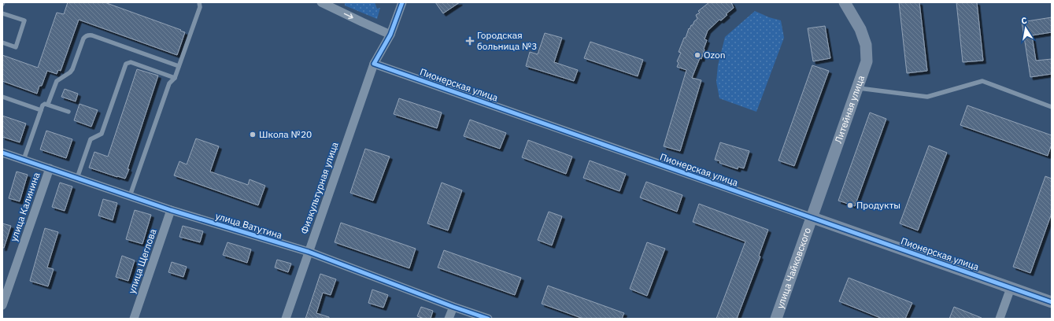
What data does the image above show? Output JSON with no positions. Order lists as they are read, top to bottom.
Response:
{
  "streets": {
    "street": [
      "Пионерская улица",
      "Литейная улица",
      "Физкультурная улица",
      "улица Калинина",
      "улица Ватутина",
      "улица Щеглова",
      "улица Чайковского"
    ]
  },
  "crossings": [
    ["Пионерская улица", "Литейная улица"],
    ["Пионерская улица", "Физкультурная улица"],
    ["Пионерская улица", "улица Чайковского"],
    ["Литейная улица", "улица Чайковского"],
    ["Физкультурная улица", "улица Ватутина"],
    ["улица Калинина", "улица Ватутина"],
    ["улица Ватутина", "улица Щеглова"]
  ],
  "places": {
    "health": ["Городская больница №3"],
    "other": ["Ozon", "Школа №20", "Продукты"]
  },
  "north": "top"
}
